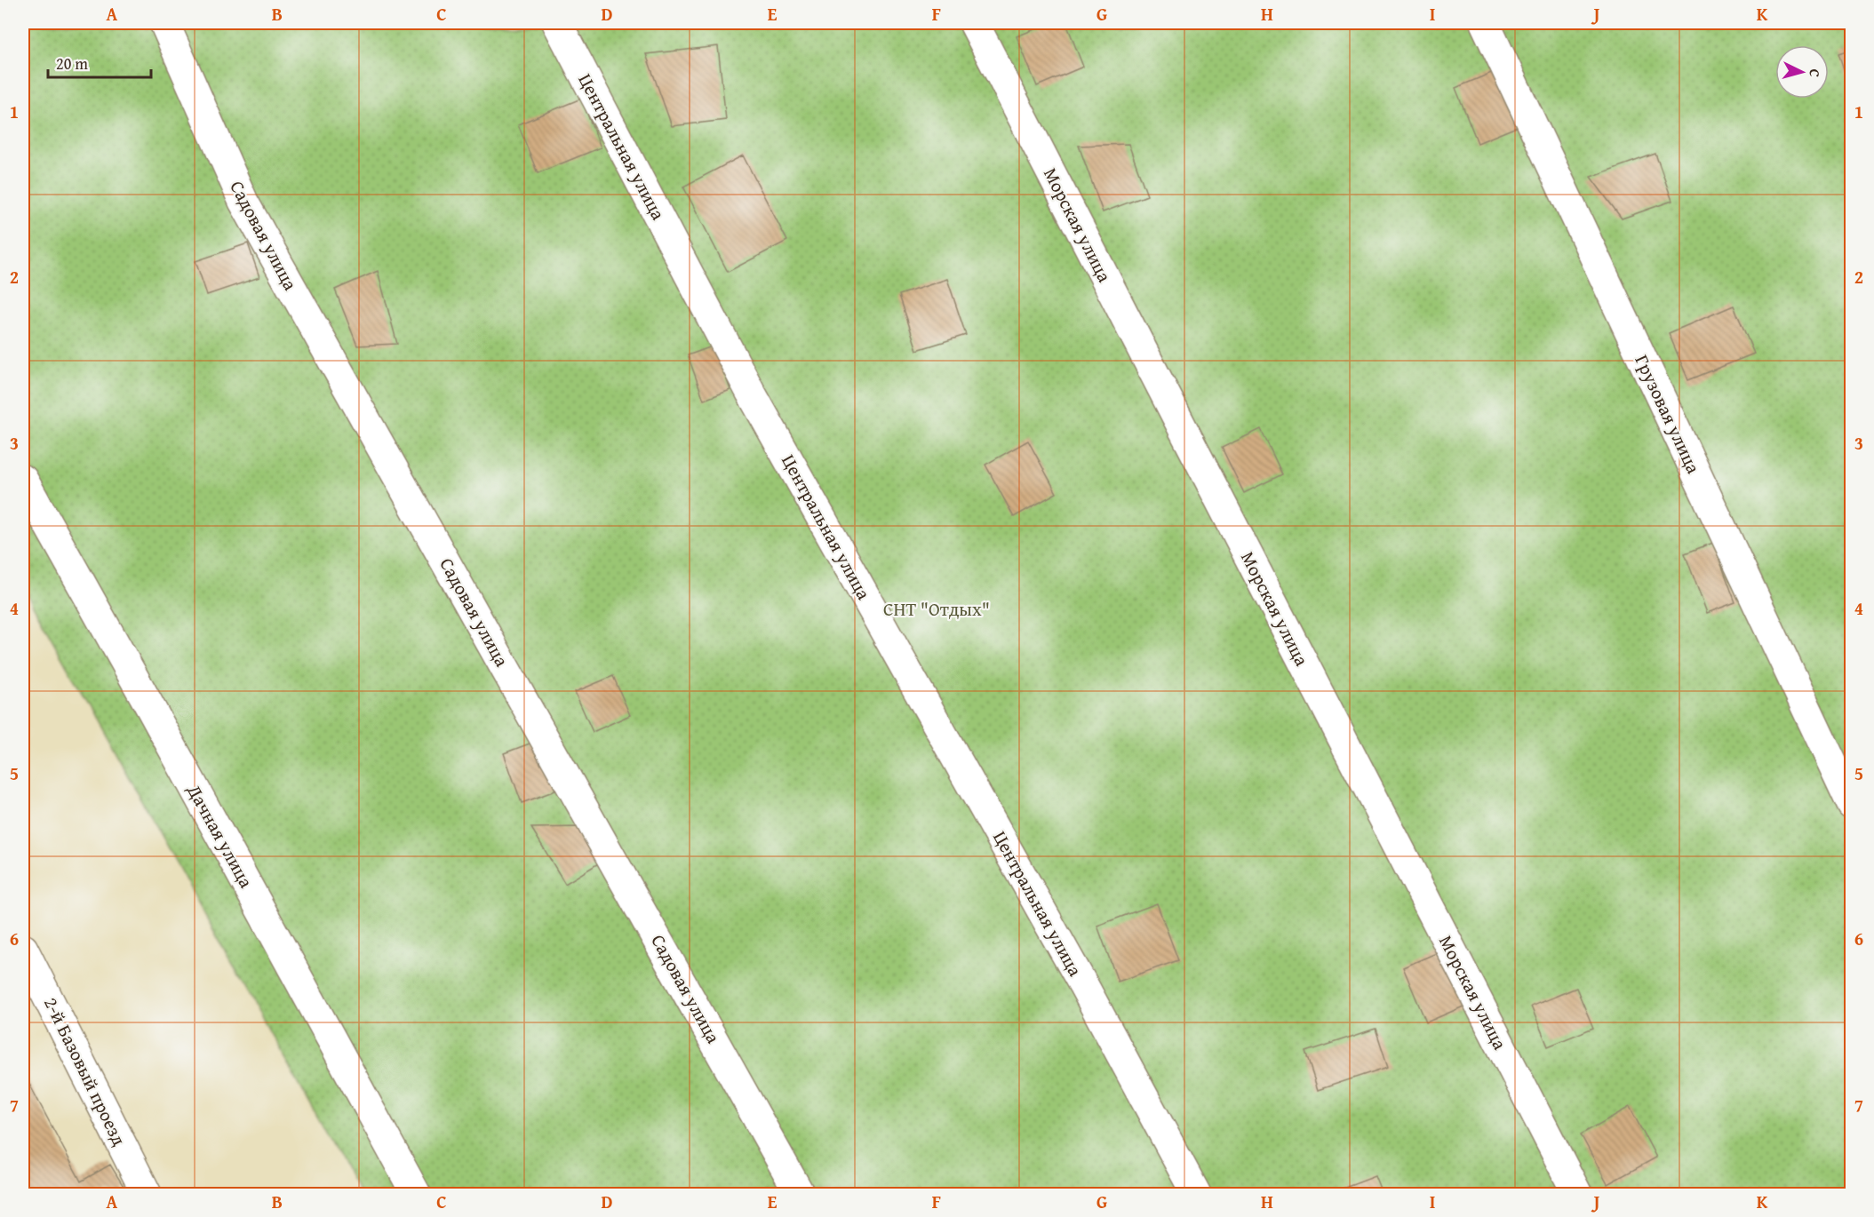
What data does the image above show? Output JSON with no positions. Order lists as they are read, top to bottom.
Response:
{
  "streets": {
    "lane": [
      "Центральная улица",
      "Морская улица",
      "Садовая улица",
      "Грузовая улица",
      "Дачная улица",
      "2-й Базовый проезд"
    ]
  },
  "parks": ["СНТ \"Отдых\""],
  "scale_bar": "20 m",
  "north": "right",
  "grid": {
    "columns": [
      "A",
      "B",
      "C",
      "D",
      "E",
      "F",
      "G",
      "H",
      "I",
      "J",
      "K"
    ],
    "rows": [
      "1",
      "2",
      "3",
      "4",
      "5",
      "6",
      "7"
    ]
  }
}
